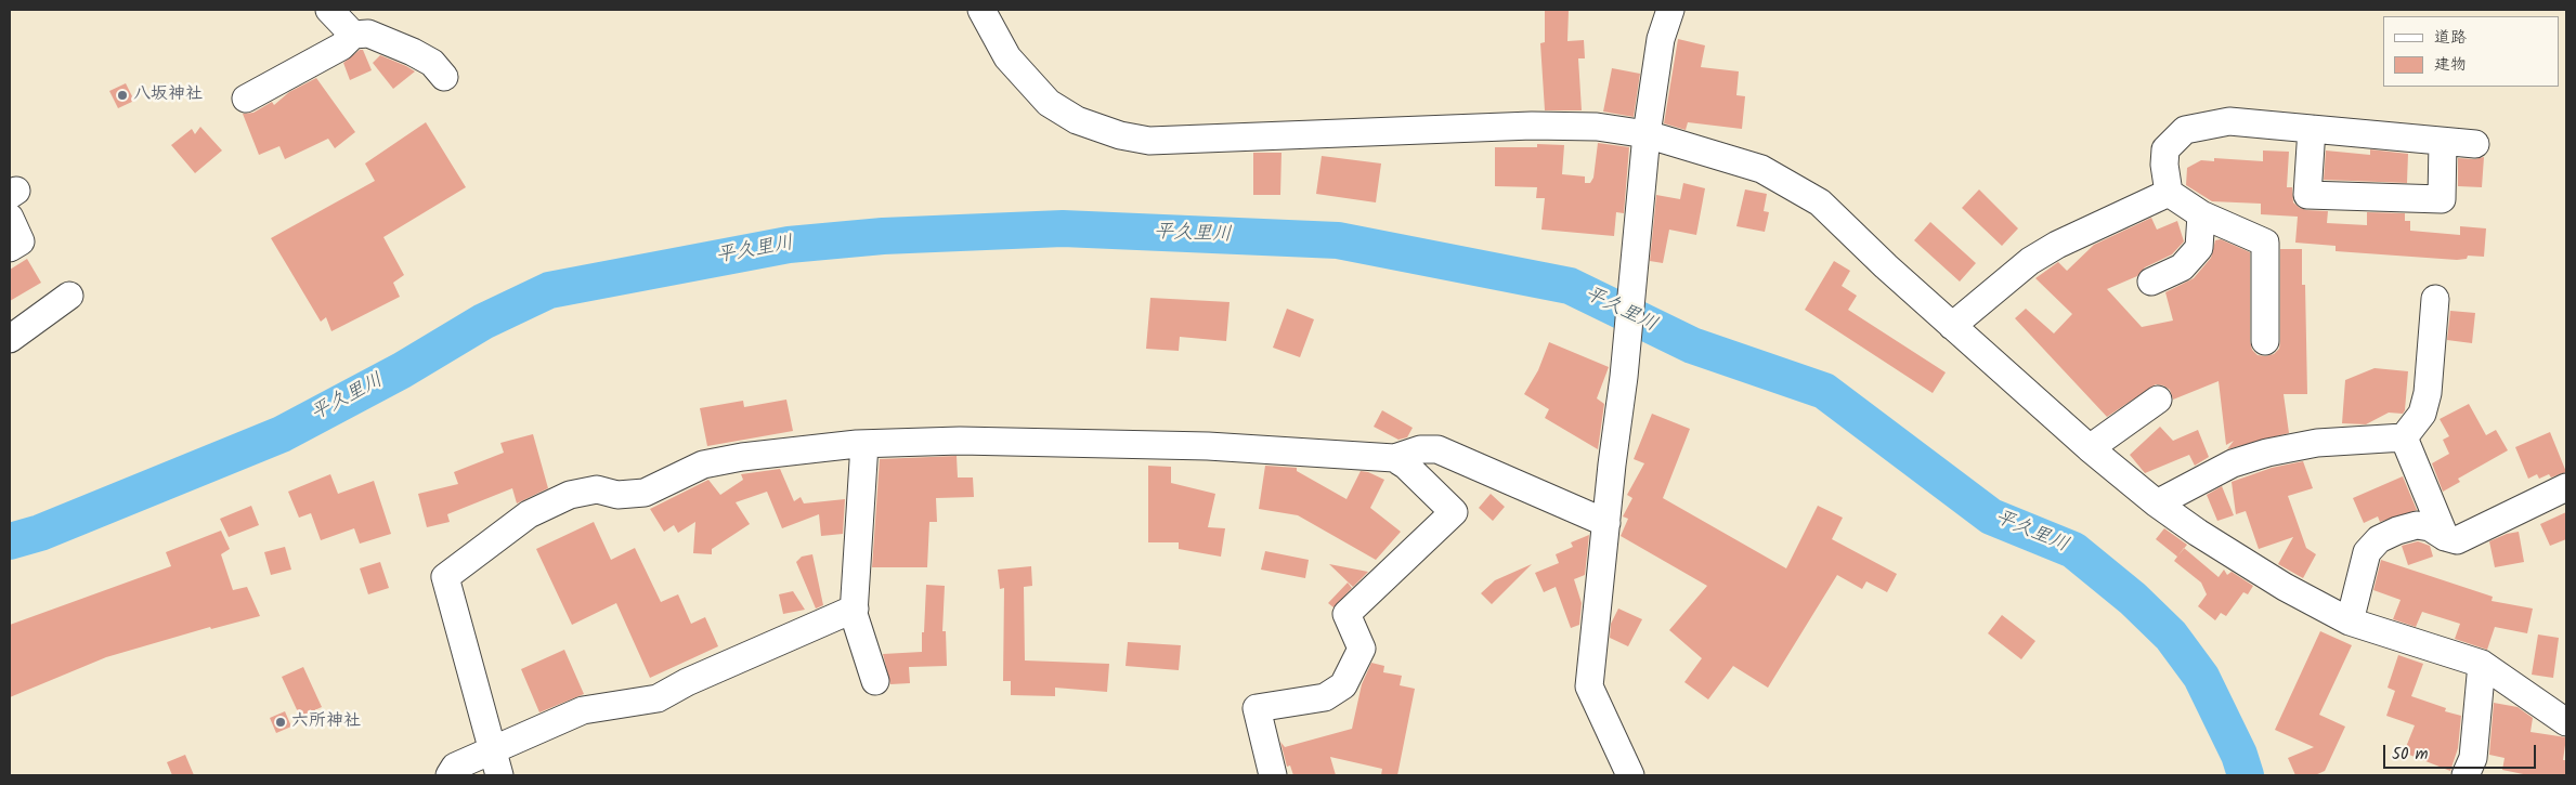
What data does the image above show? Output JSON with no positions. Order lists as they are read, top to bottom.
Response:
{
  "water": ["平久里川"],
  "places": ["八坂神社", "六所神社"],
  "legend": ["道路", "建物"],
  "scale_bar": "50 m"
}
